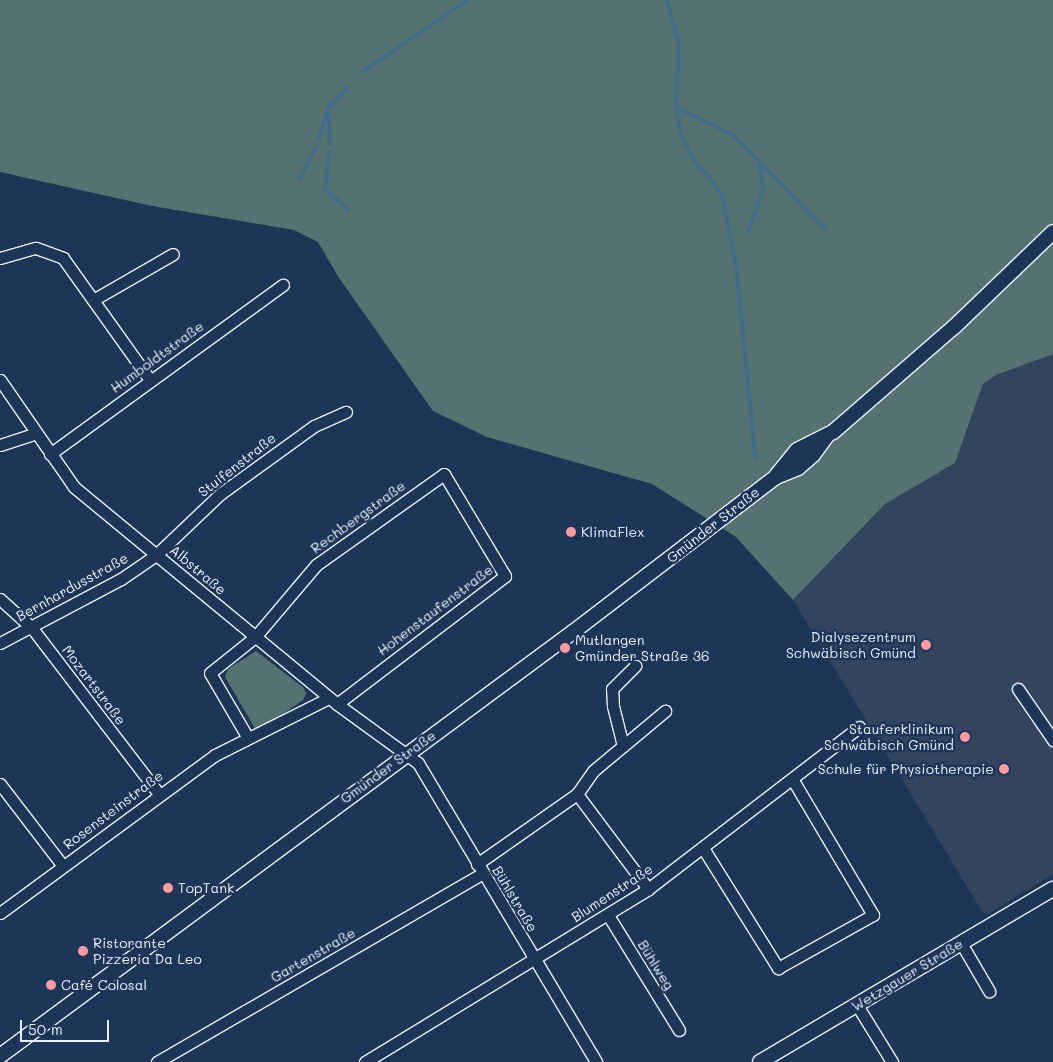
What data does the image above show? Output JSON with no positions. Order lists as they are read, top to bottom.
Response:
{
  "streets": {
    "street": [
      "Humboldtstraße",
      "Stuifenstraße",
      "Rechbergstraße",
      "Gmünder Straße",
      "Albstraße",
      "Bernhardusstraße",
      "Hohenstaufenstraße",
      "Mozartstraße",
      "Rosensteinstraße",
      "Blumenstraße",
      "Bühlstraße",
      "Gartenstraße",
      "Bühlweg",
      "Wetzgauer Straße"
    ]
  },
  "crossings": [
    ["Humboldtstraße", "Albstraße"],
    ["Stuifenstraße", "Albstraße"],
    ["Stuifenstraße", "Bernhardusstraße"],
    ["Rechbergstraße", "Albstraße"],
    ["Rechbergstraße", "Hohenstaufenstraße"],
    ["Gmünder Straße", "Albstraße"],
    ["Gmünder Straße", "Bühlstraße"],
    ["Albstraße", "Bernhardusstraße"],
    ["Albstraße", "Hohenstaufenstraße"],
    ["Albstraße", "Rosensteinstraße"],
    ["Albstraße", "Bühlstraße"],
    ["Bernhardusstraße", "Mozartstraße"],
    ["Hohenstaufenstraße", "Rosensteinstraße"],
    ["Mozartstraße", "Rosensteinstraße"],
    ["Blumenstraße", "Bühlstraße"],
    ["Blumenstraße", "Bühlweg"],
    ["Bühlstraße", "Gartenstraße"]
  ],
  "places": [
    "KlimaFlex",
    "Dialysezentrum Schwäbisch Gmünd",
    "Mutlangen Gmünder Straße 36",
    "Stauferklinikum Schwäbisch Gmünd",
    "Schule für Physiotherapie",
    "TopTank",
    "Ristorante Pizzeria Da Leo",
    "Café Colosal"
  ],
  "scale_bar": "50 m"
}
